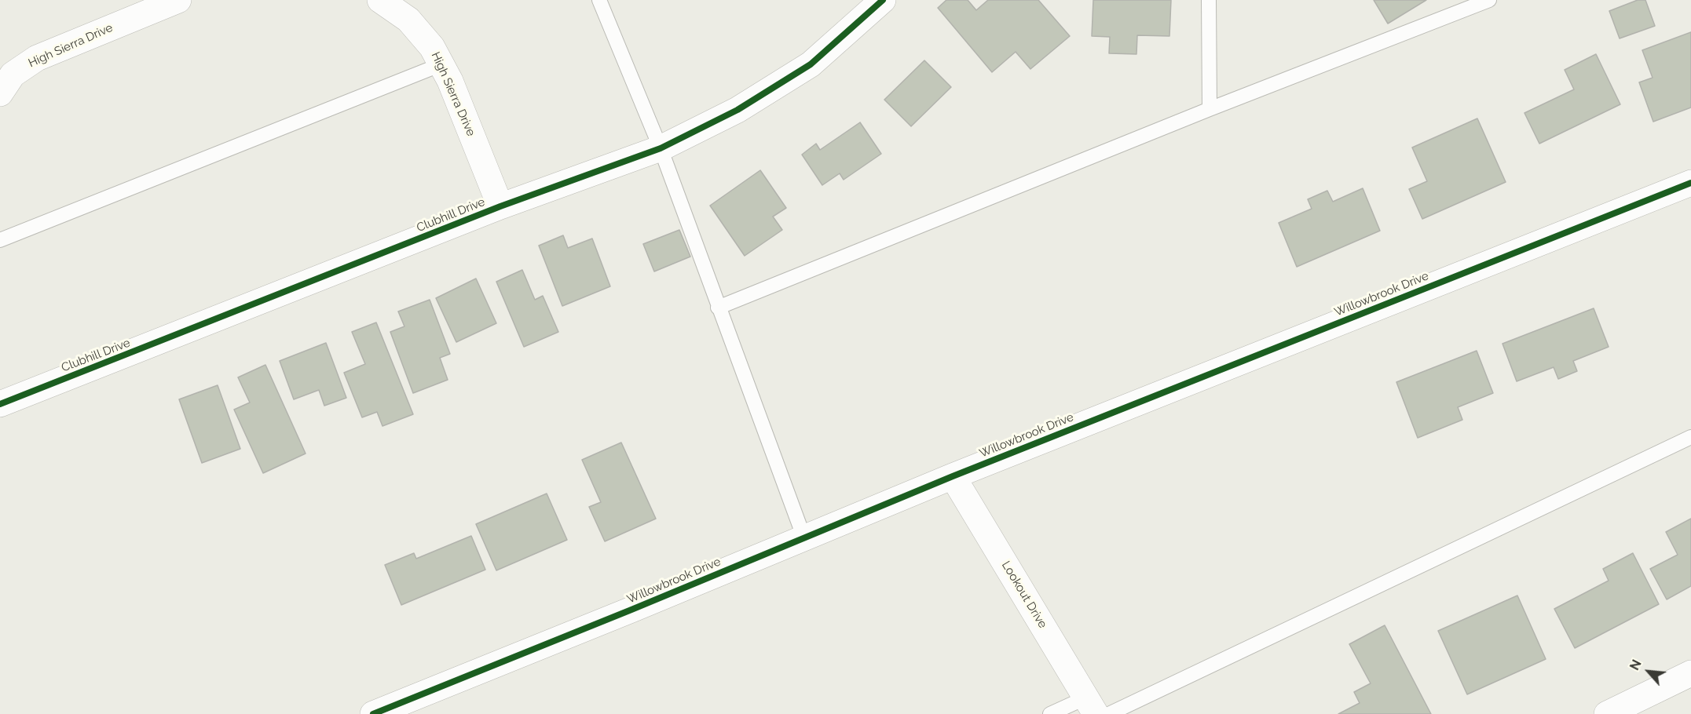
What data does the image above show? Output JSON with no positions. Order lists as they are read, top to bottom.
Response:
{
  "streets": {
    "street": [
      "High Sierra Drive",
      "Clubhill Drive",
      "Willowbrook Drive",
      "Lookout Drive"
    ]
  },
  "crossings": [
    ["High Sierra Drive", "Clubhill Drive"],
    ["Willowbrook Drive", "Lookout Drive"]
  ],
  "north": "top left"
}
